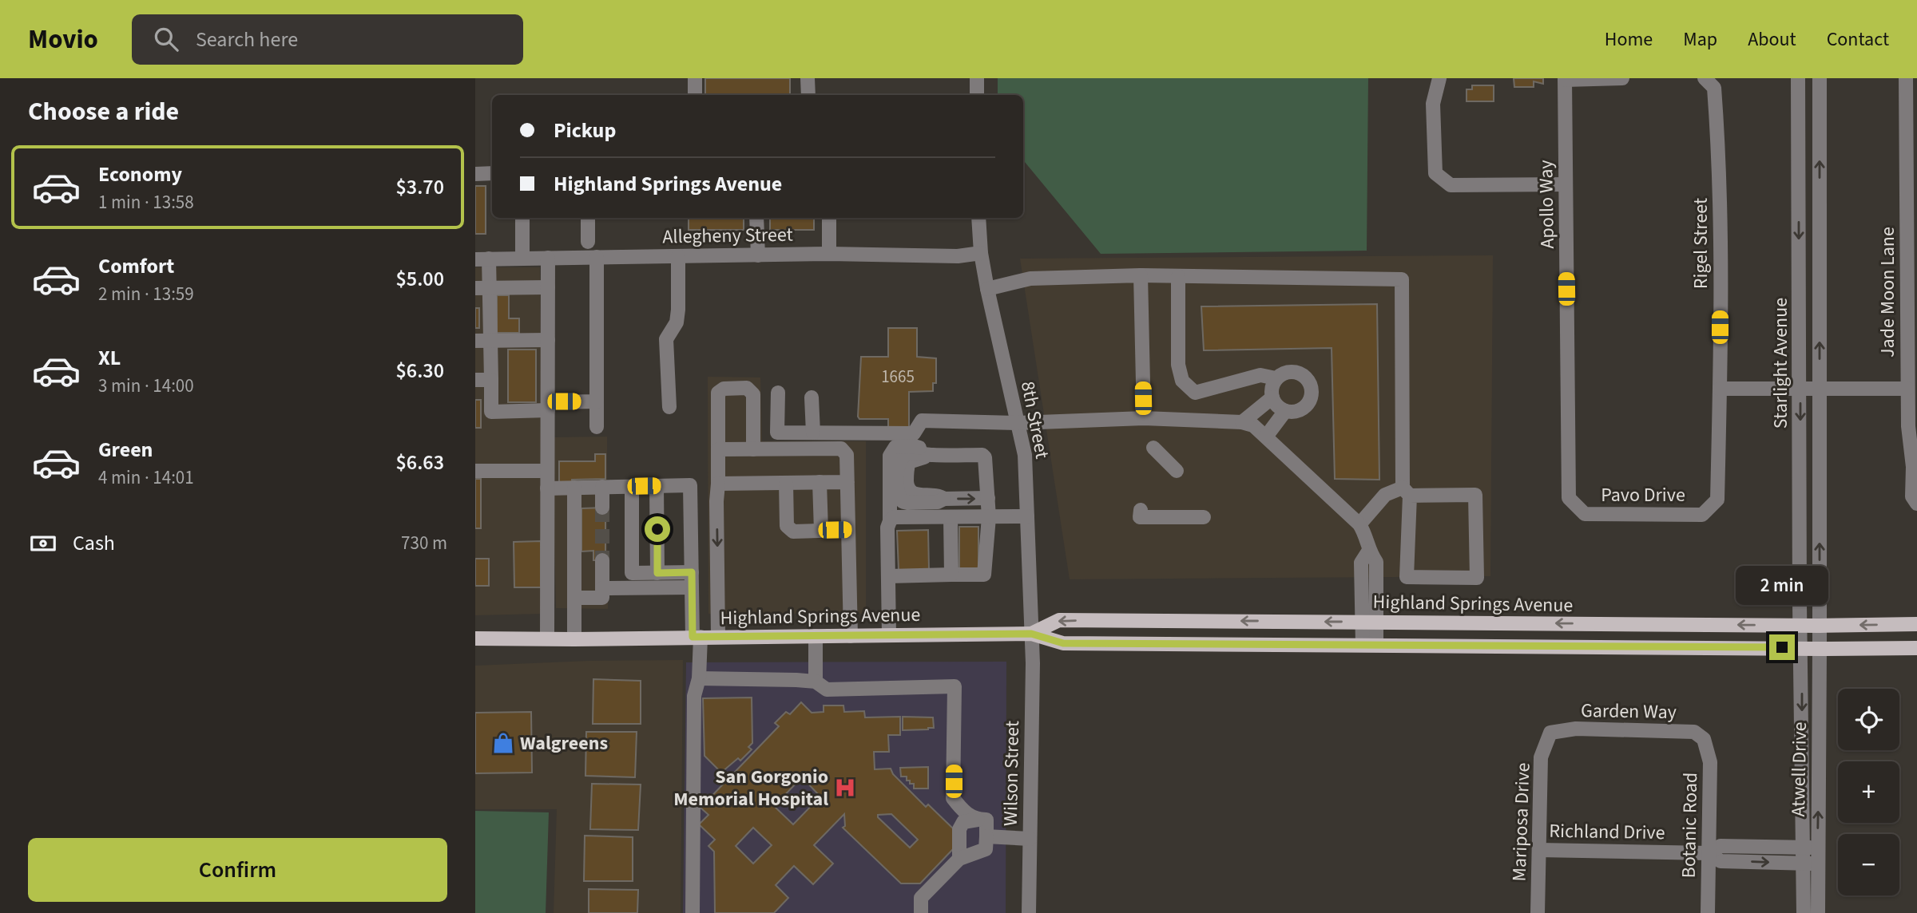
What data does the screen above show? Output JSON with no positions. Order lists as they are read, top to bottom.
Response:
{
  "streets": {
    "main road": ["Highland Springs Avenue"],
    "street": [
      "Apollo Way",
      "Allegheny Street",
      "Rigel Street",
      "Jade Moon Lane",
      "Starlight Avenue",
      "8th Street",
      "Pavo Drive",
      "Garden Way",
      "Atwell Drive",
      "Wilson Street",
      "Mariposa Drive",
      "Botanic Road",
      "Richland Drive"
    ]
  },
  "crossings": [
    ["Apollo Way", "Pavo Drive"],
    ["Allegheny Street", "8th Street"],
    ["Rigel Street", "Pavo Drive"],
    ["Starlight Avenue", "Highland Springs Avenue"],
    ["Starlight Avenue", "Atwell Drive"],
    ["8th Street", "Highland Springs Avenue"],
    ["8th Street", "Wilson Street"],
    ["Highland Springs Avenue", "Atwell Drive"],
    ["Highland Springs Avenue", "Wilson Street"],
    ["Garden Way", "Mariposa Drive"],
    ["Garden Way", "Botanic Road"],
    ["Atwell Drive", "Richland Drive"],
    ["Mariposa Drive", "Richland Drive"],
    ["Botanic Road", "Richland Drive"]
  ],
  "places": {
    "shop": ["Walgreens"],
    "hospital": ["San Gorgonio Memorial Hospital"]
  },
  "house_numbers": ["1665"],
  "page": {
    "header": "Movio",
    "search": "Search here",
    "nav": [
      "Home",
      "Map",
      "About",
      "Contact"
    ],
    "heading": "Choose a ride",
    "banner": ["Pickup", "Highland Springs Avenue"],
    "list": [
      {
        "name": "Economy",
        "note": "1 min · 13:58",
        "value": "$3.70"
      },
      {
        "name": "Comfort",
        "note": "2 min · 13:59",
        "value": "$5.00"
      },
      {
        "name": "XL",
        "note": "3 min · 14:00",
        "value": "$6.30"
      },
      {
        "name": "Green",
        "note": "4 min · 14:01",
        "value": "$6.63"
      }
    ],
    "pay": ["Cash", "730 m"],
    "bubble": "2 min",
    "map_buttons": ["+", "−"],
    "buttons": "Confirm"
  }
}
